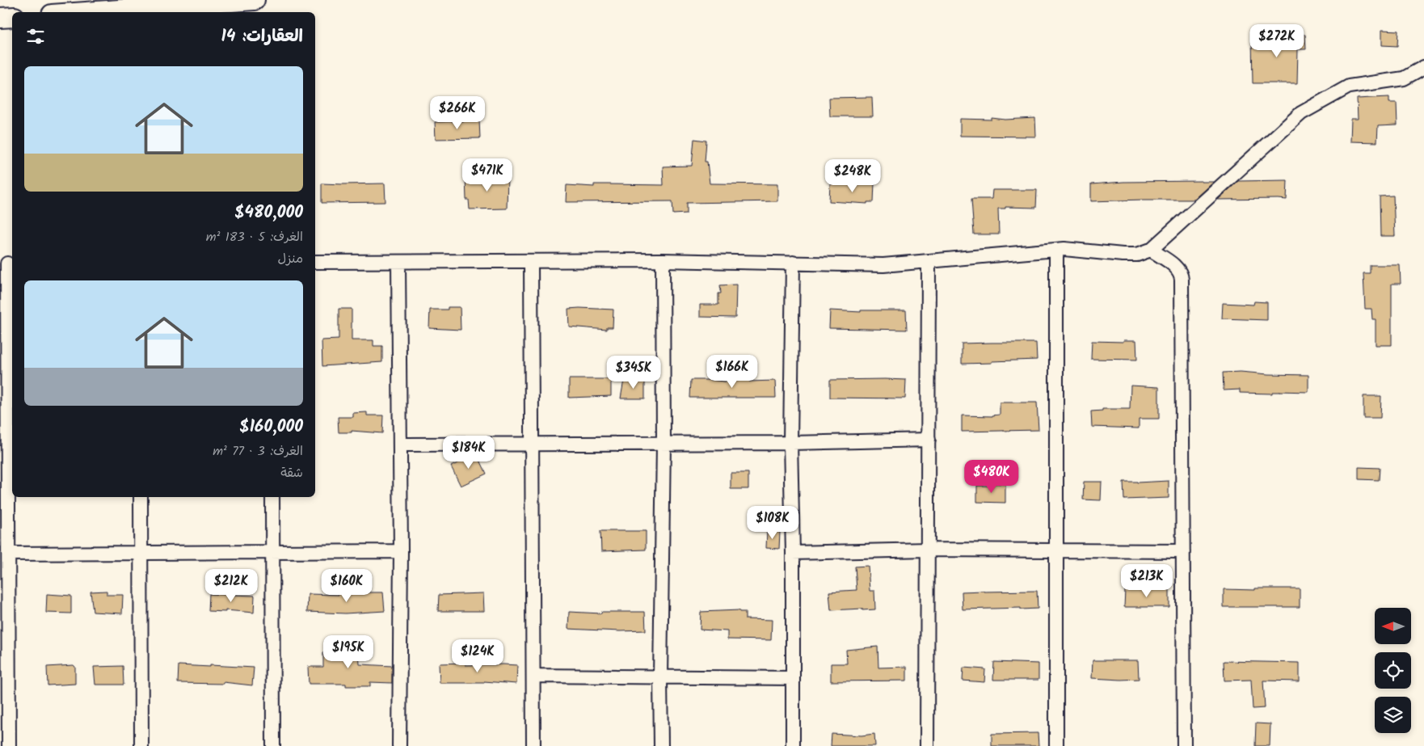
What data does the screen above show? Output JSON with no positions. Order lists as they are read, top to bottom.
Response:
{
  "north": "left",
  "page": {
    "heading": "العقارات: 14",
    "price": [
      "$272K",
      "$266K",
      "$471K",
      "$248K",
      "$166K",
      "$345K",
      "$184K",
      "$480K",
      "$108K",
      "$213K",
      "$212K",
      "$160K",
      "$195K",
      "$124K"
    ],
    "list": [
      {
        "name": "$480,000",
        "note": "الغرف: 5 · 183 m² · منزل"
      },
      {
        "name": "$160,000",
        "note": "الغرف: 3 · 77 m² · شقة"
      }
    ]
  }
}
